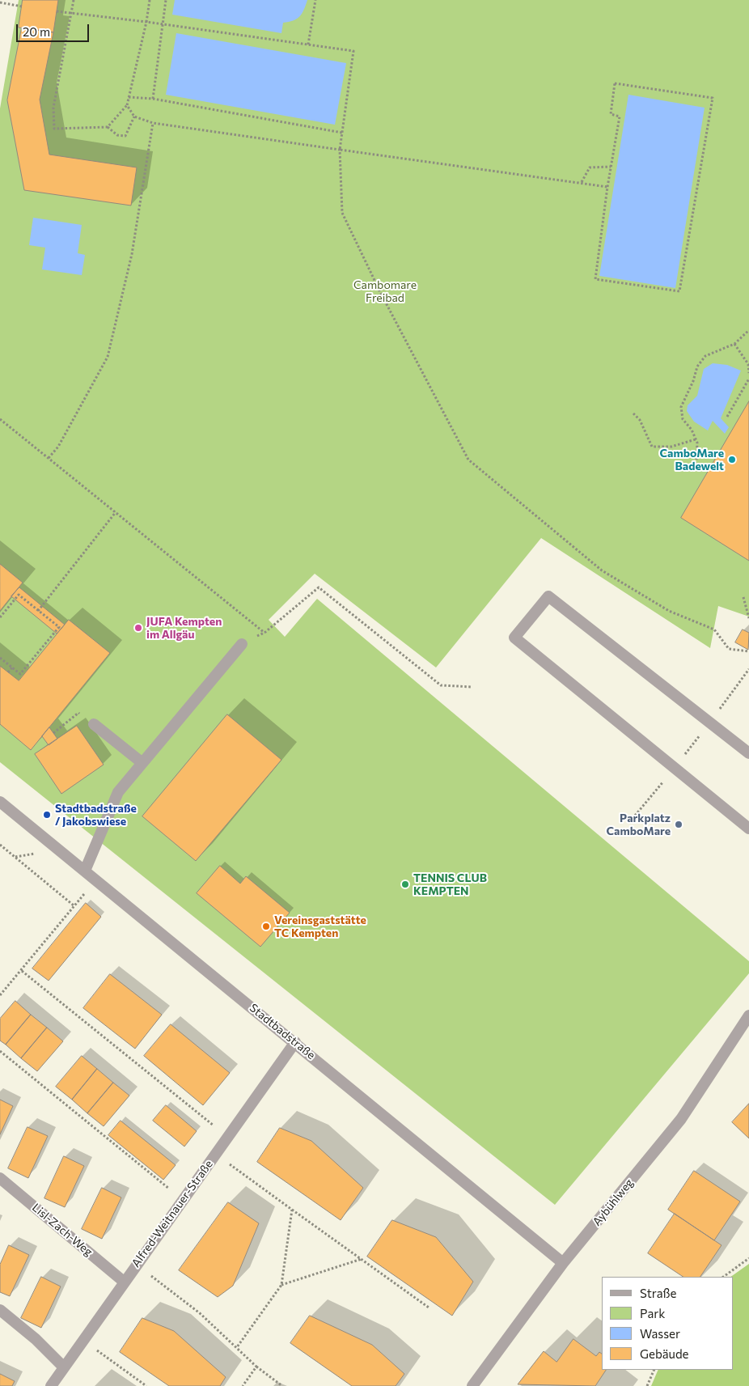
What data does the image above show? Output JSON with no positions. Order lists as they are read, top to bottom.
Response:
{
  "streets": {
    "street": [
      "Stadtbadstraße",
      "Aybühlweg",
      "Alfred-Weitnauer-Straße",
      "Lisl-Zach-Weg"
    ]
  },
  "crossings": [
    ["Stadtbadstraße", "Aybühlweg"],
    ["Stadtbadstraße", "Alfred-Weitnauer-Straße"],
    ["Alfred-Weitnauer-Straße", "Lisl-Zach-Weg"]
  ],
  "parks": ["Cambomare Freibad"],
  "places": [
    "CamboMare Badewelt",
    "JUFA Kempten im Allgäu",
    "Stadtbadstraße / Jakobswiese",
    "Parkplatz CamboMare",
    "TENNIS CLUB KEMPTEN",
    "Vereinsgaststätte TC Kempten"
  ],
  "legend": [
    "Straße",
    "Park",
    "Wasser",
    "Gebäude"
  ],
  "scale_bar": "20 m"
}
